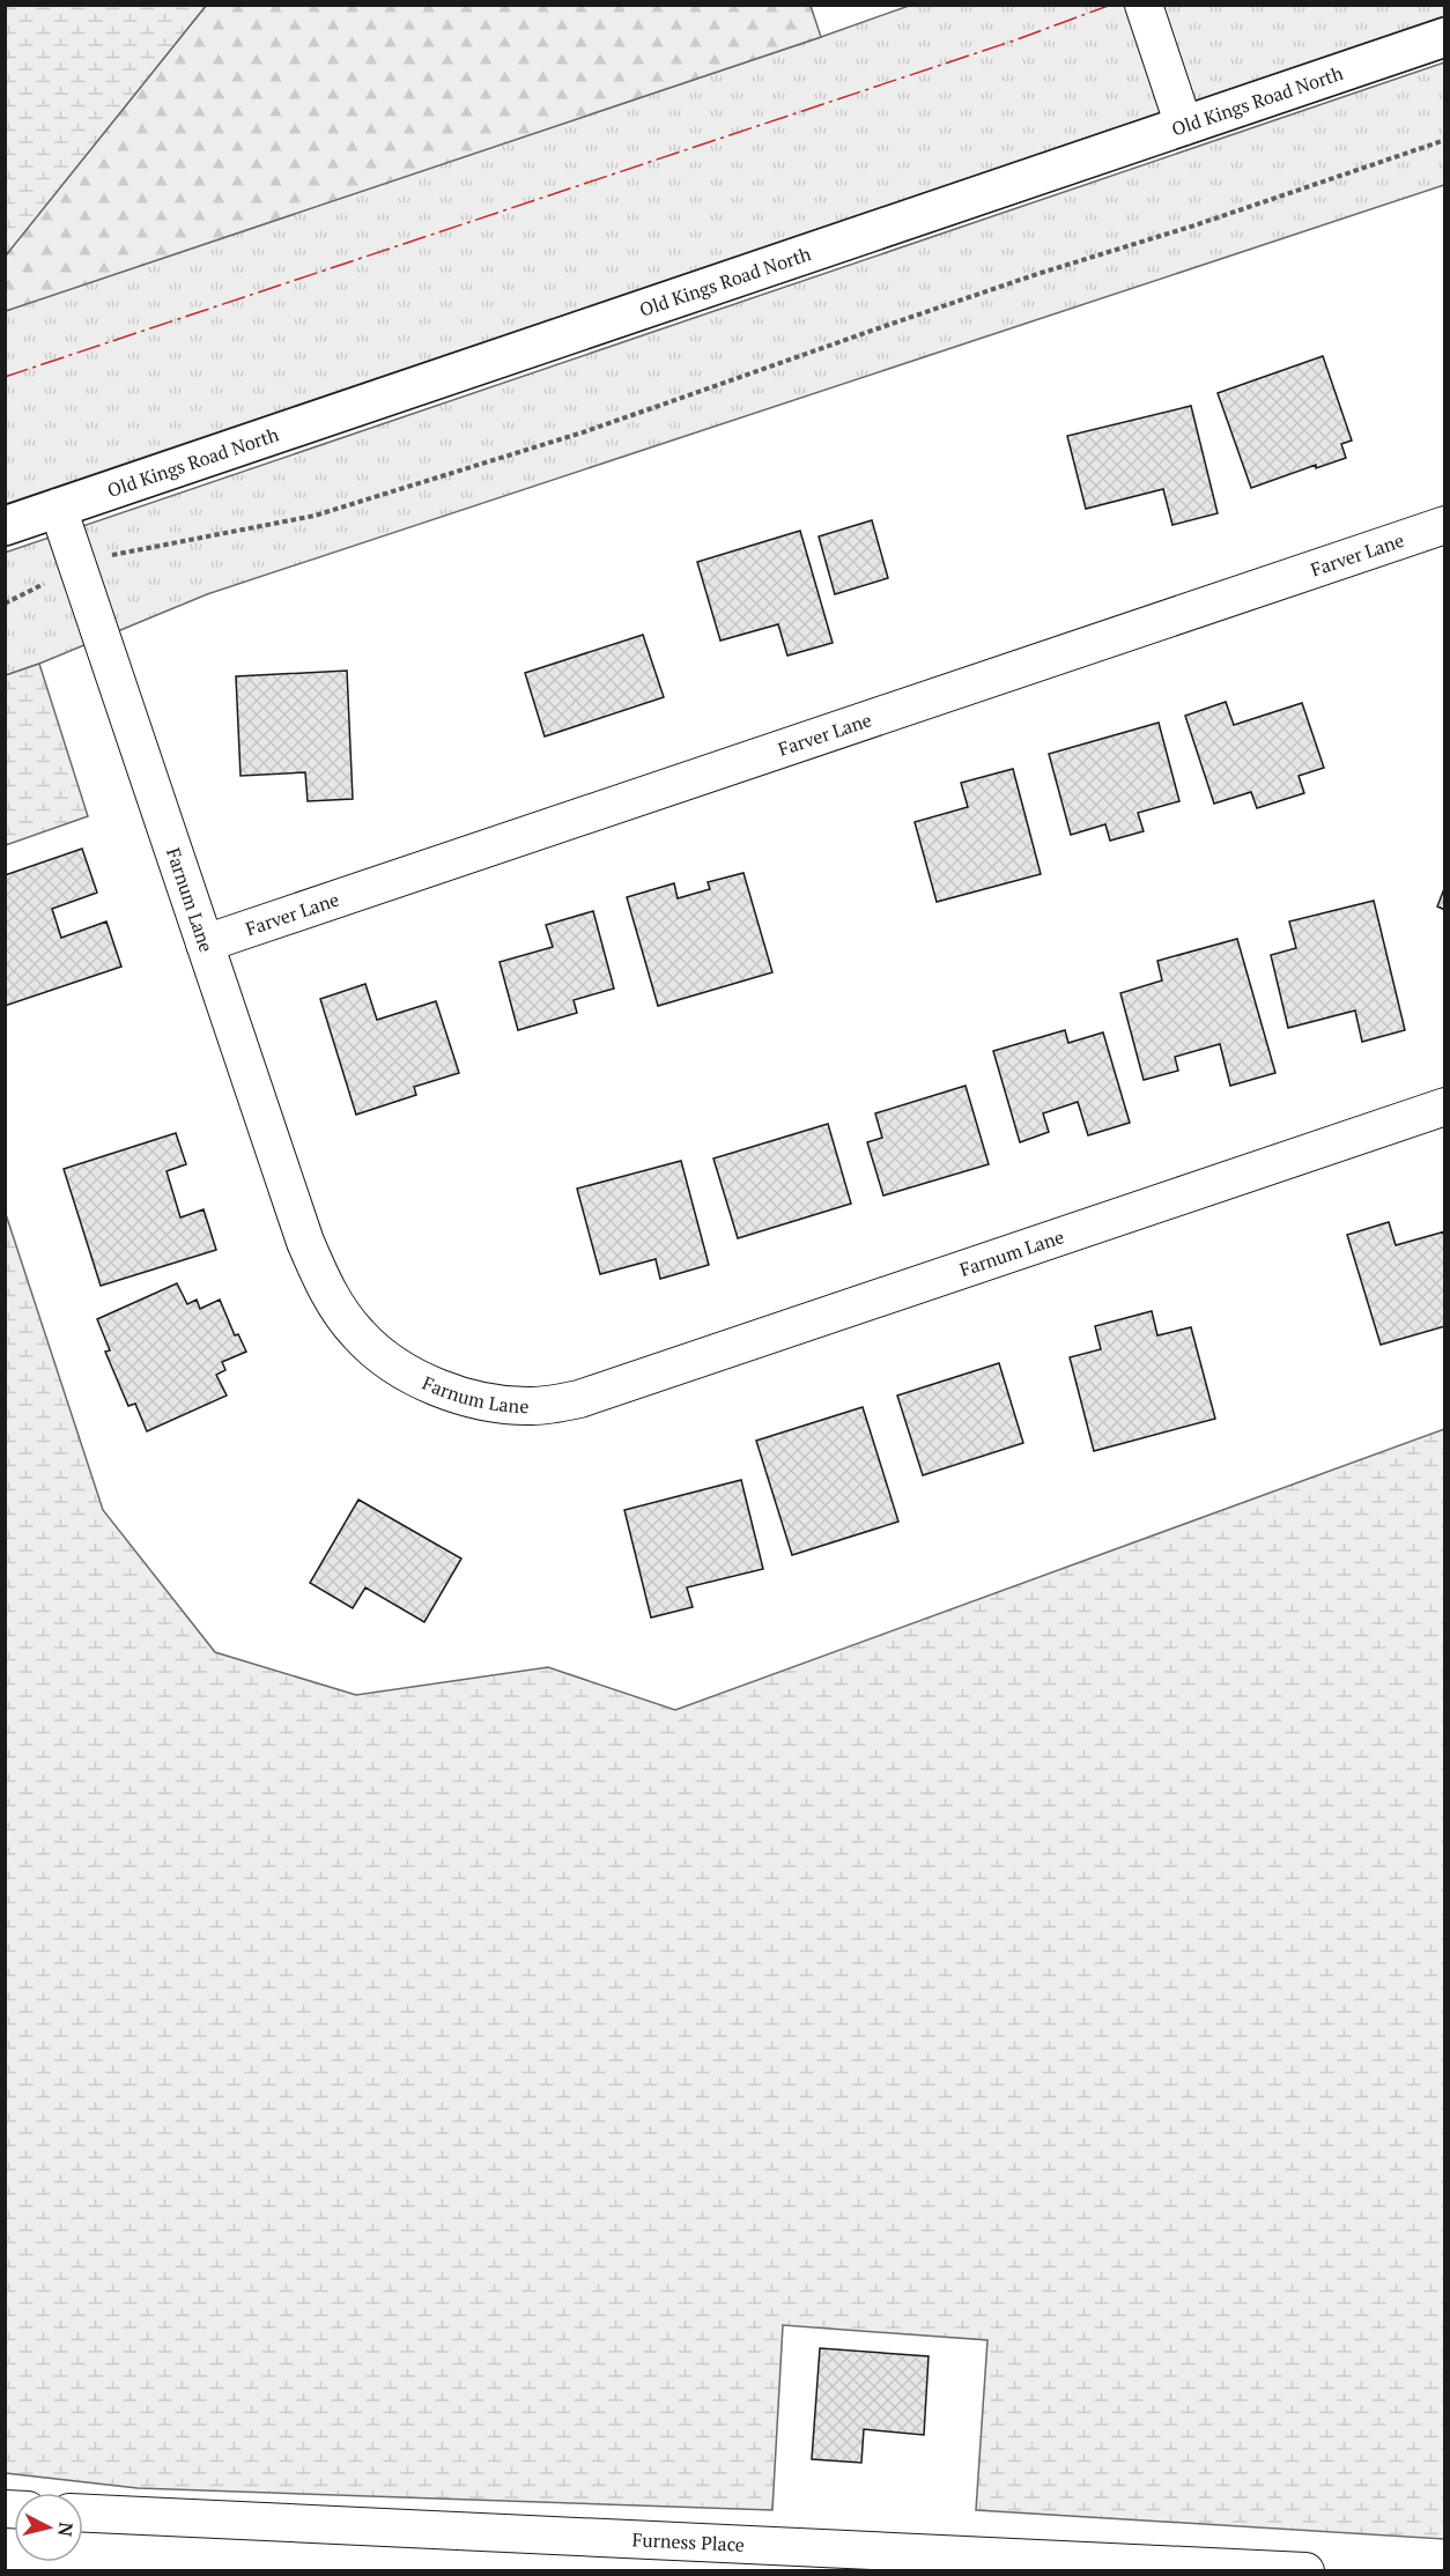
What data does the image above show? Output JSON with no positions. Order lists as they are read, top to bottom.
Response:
{
  "streets": {
    "street": [
      "Old Kings Road North",
      "Farver Lane",
      "Farnum Lane",
      "Furness Place"
    ]
  },
  "crossings": [
    ["Old Kings Road North", "Farnum Lane"],
    ["Farver Lane", "Farnum Lane"]
  ],
  "north": "right"
}
